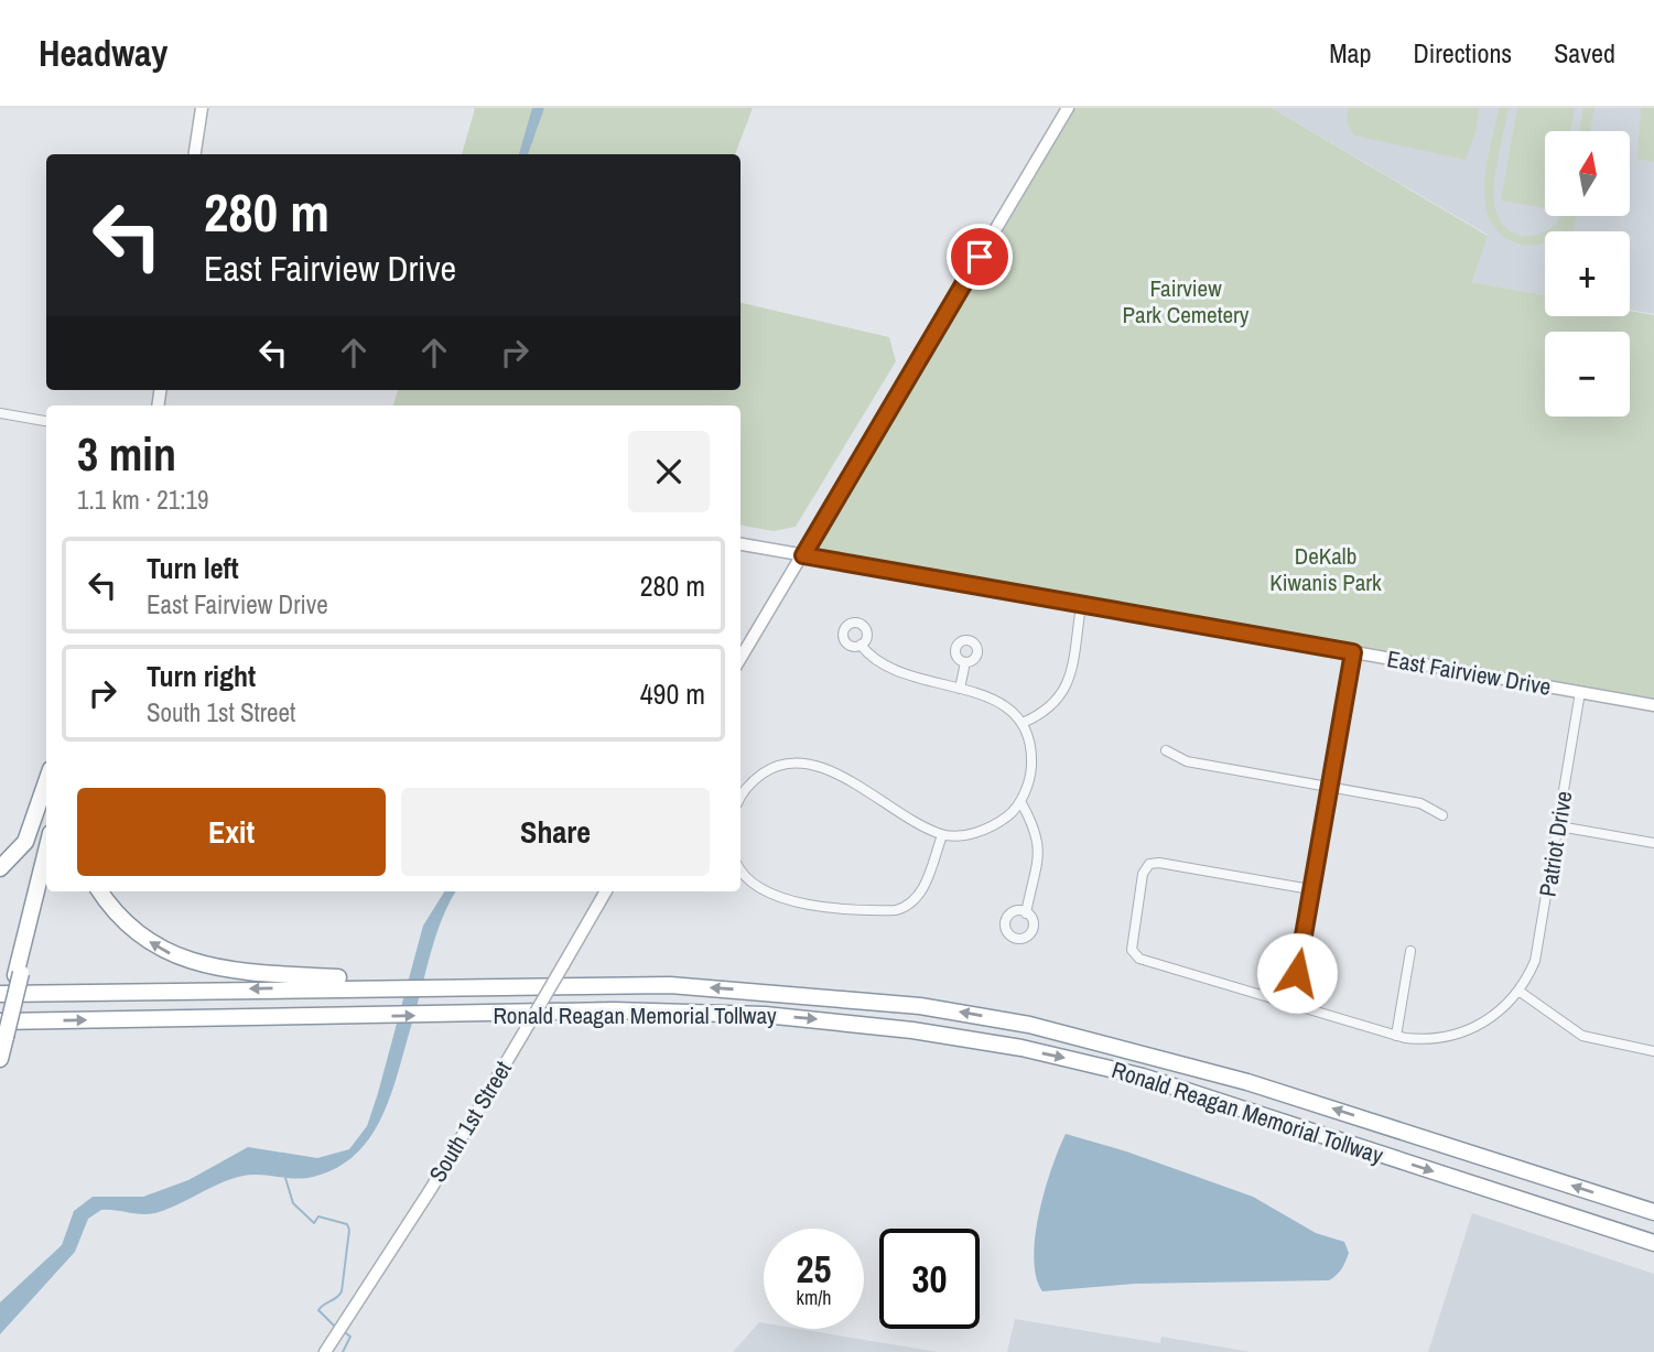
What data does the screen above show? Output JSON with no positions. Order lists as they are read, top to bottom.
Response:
{
  "streets": {
    "highway": ["Ronald Reagan Memorial Tollway"],
    "street": ["East Fairview Drive", "Patriot Drive", "South 1st Street"]
  },
  "crossings": [
    ["East Fairview Drive", "Patriot Drive"]
  ],
  "parks": ["Fairview Park Cemetery", "DeKalb Kiwanis Park"],
  "north": "top",
  "page": {
    "header": "Headway",
    "nav": ["Map", "Directions", "Saved"],
    "map_buttons": ["+", "−"],
    "turn": ["280 m", "East Fairview Drive"],
    "heading": ["3 min", "1.1 km · 21:19"],
    "list": [
      {
        "name": "Turn left",
        "note": "East Fairview Drive",
        "value": "280 m"
      },
      {
        "name": "Turn right",
        "note": "South 1st Street",
        "value": "490 m"
      }
    ],
    "buttons": ["Exit", "Share"],
    "speed": "25 km/h",
    "limit": "30"
  }
}
